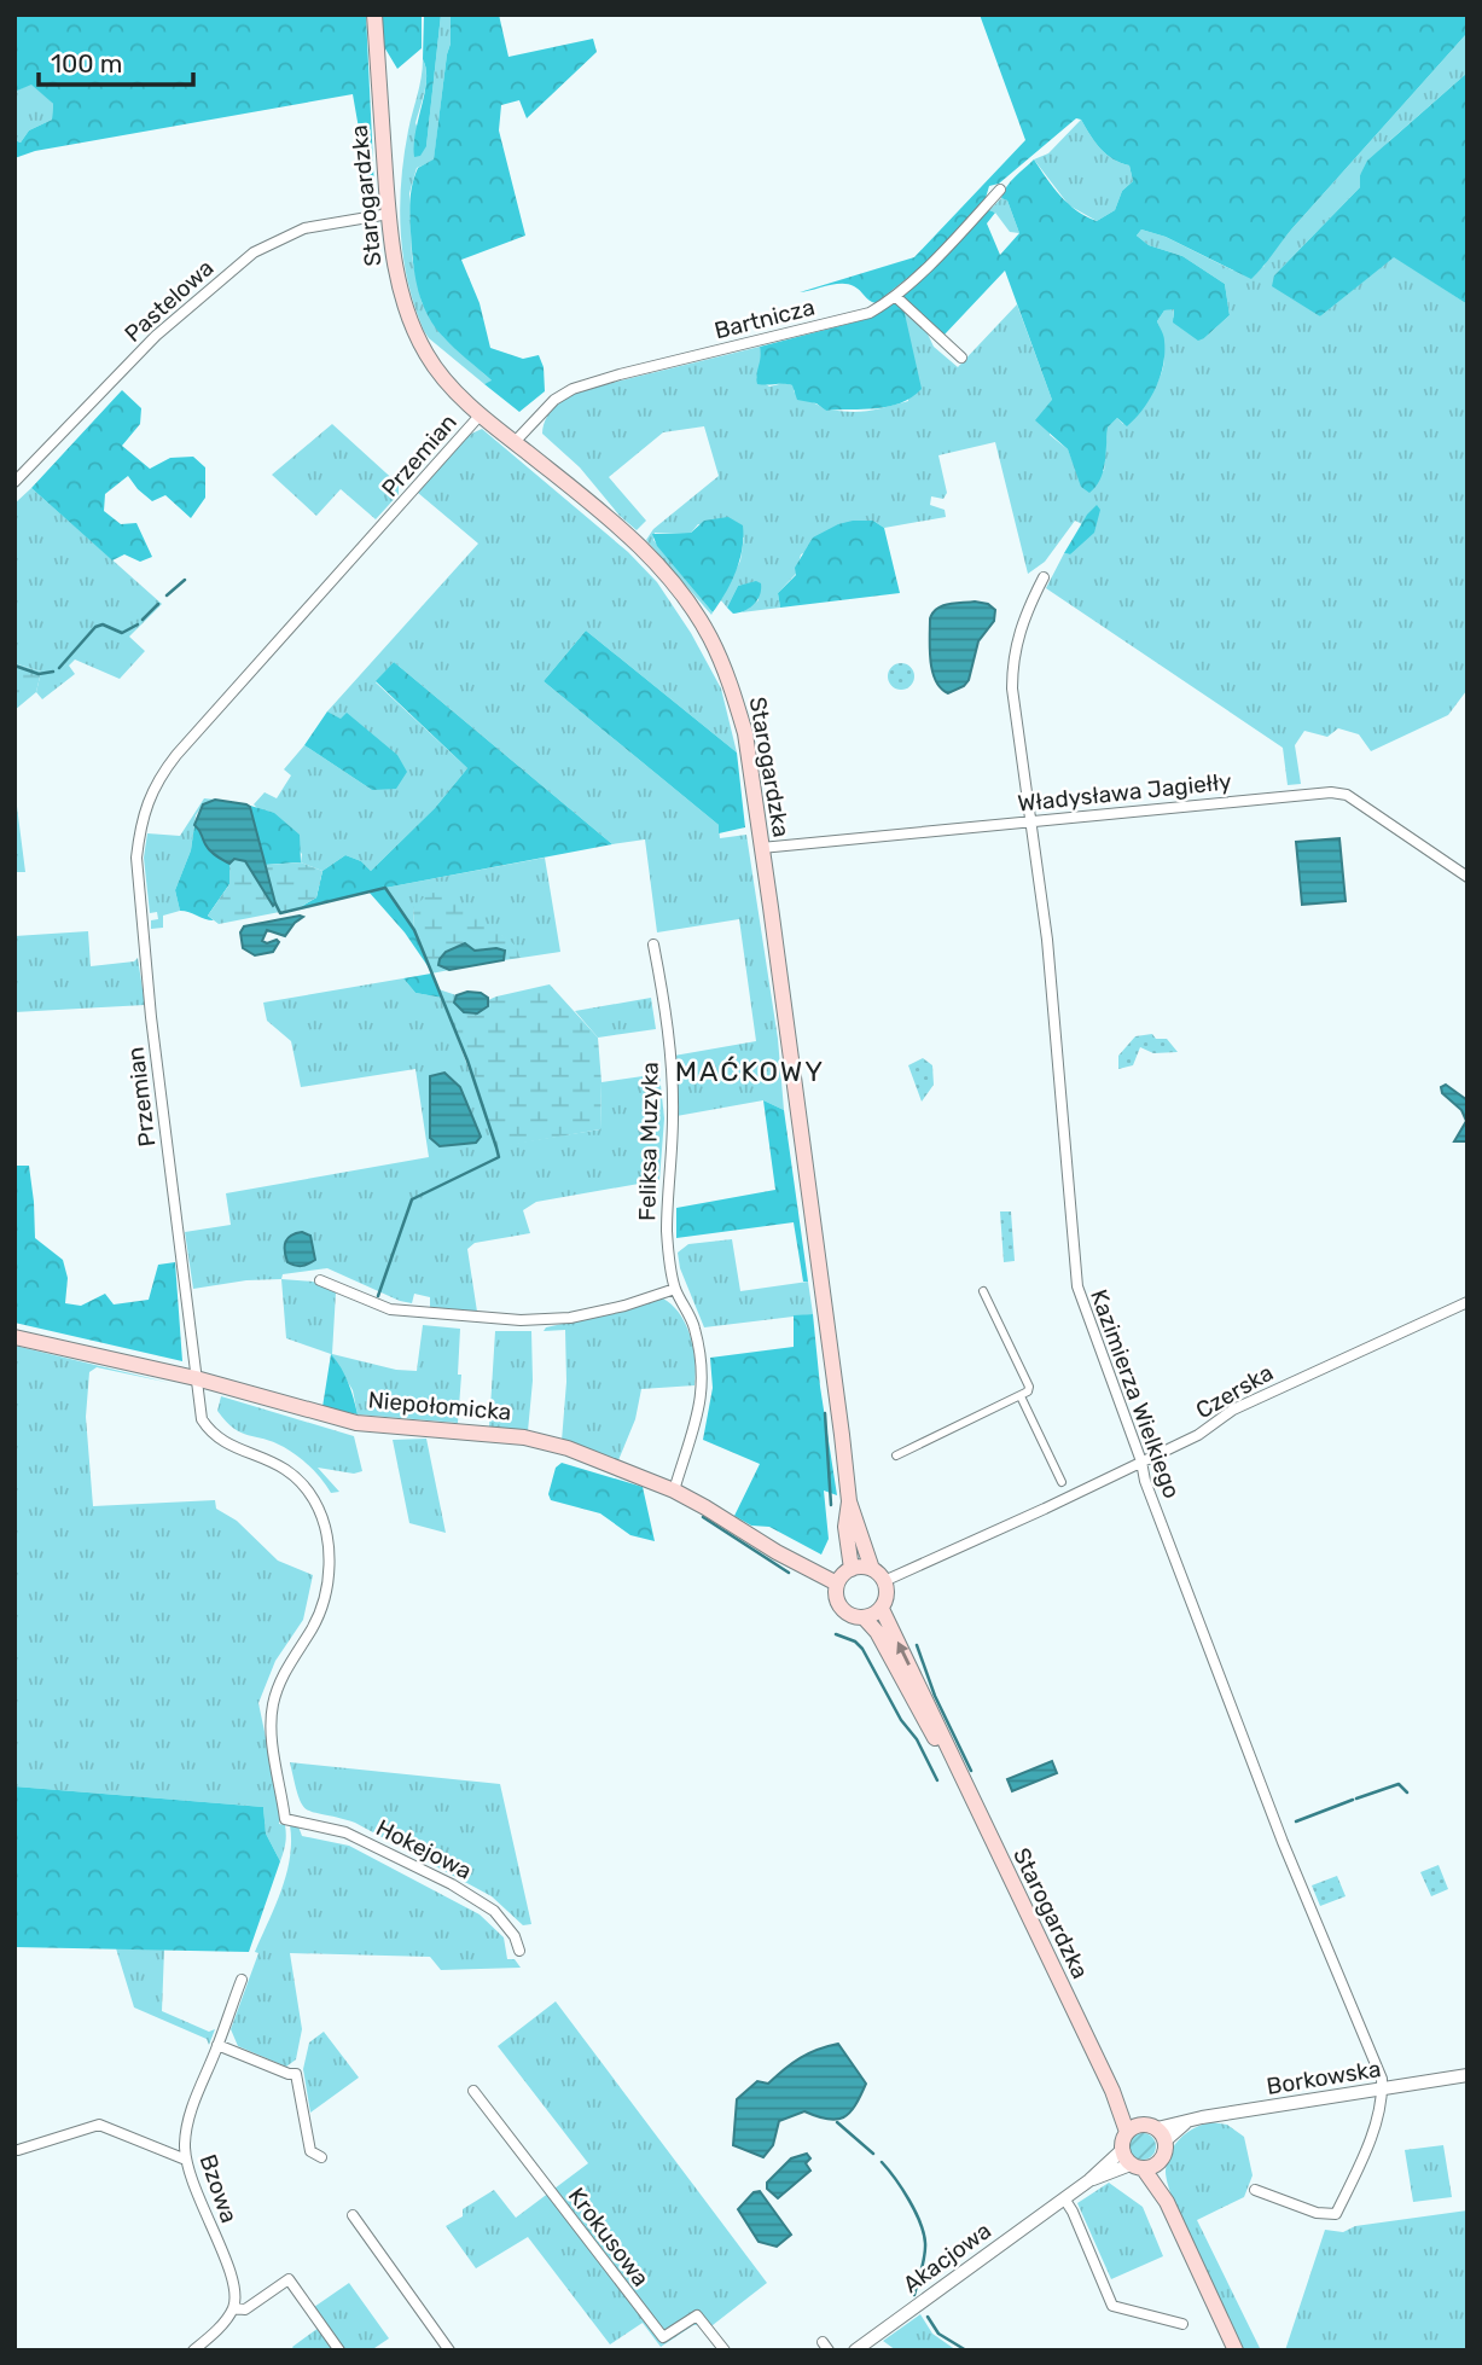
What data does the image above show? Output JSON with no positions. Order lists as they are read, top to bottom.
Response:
{
  "streets": {
    "main road": ["Starogardzka", "Niepołomicka"],
    "street": [
      "Pastelowa",
      "Bartnicza",
      "Przemian",
      "Władysława Jagiełły",
      "Feliksa Muzyka",
      "Czerska",
      "Kazimierza Wielkiego",
      "Hokejowa",
      "Borkowska",
      "Bzowa",
      "Krokusowa",
      "Akacjowa"
    ]
  },
  "crossings": [
    ["Starogardzka", "Pastelowa"],
    ["Starogardzka", "Bartnicza"],
    ["Starogardzka", "Przemian"],
    ["Starogardzka", "Władysława Jagiełły"],
    ["Starogardzka", "Czerska"],
    ["Starogardzka", "Niepołomicka"],
    ["Przemian", "Niepołomicka"],
    ["Przemian", "Hokejowa"],
    ["Władysława Jagiełły", "Kazimierza Wielkiego"],
    ["Feliksa Muzyka", "Niepołomicka"],
    ["Czerska", "Kazimierza Wielkiego"],
    ["Czerska", "Niepołomicka"],
    ["Kazimierza Wielkiego", "Borkowska"]
  ],
  "districts": ["MAĆKOWY"],
  "scale_bar": "100 m"
}
